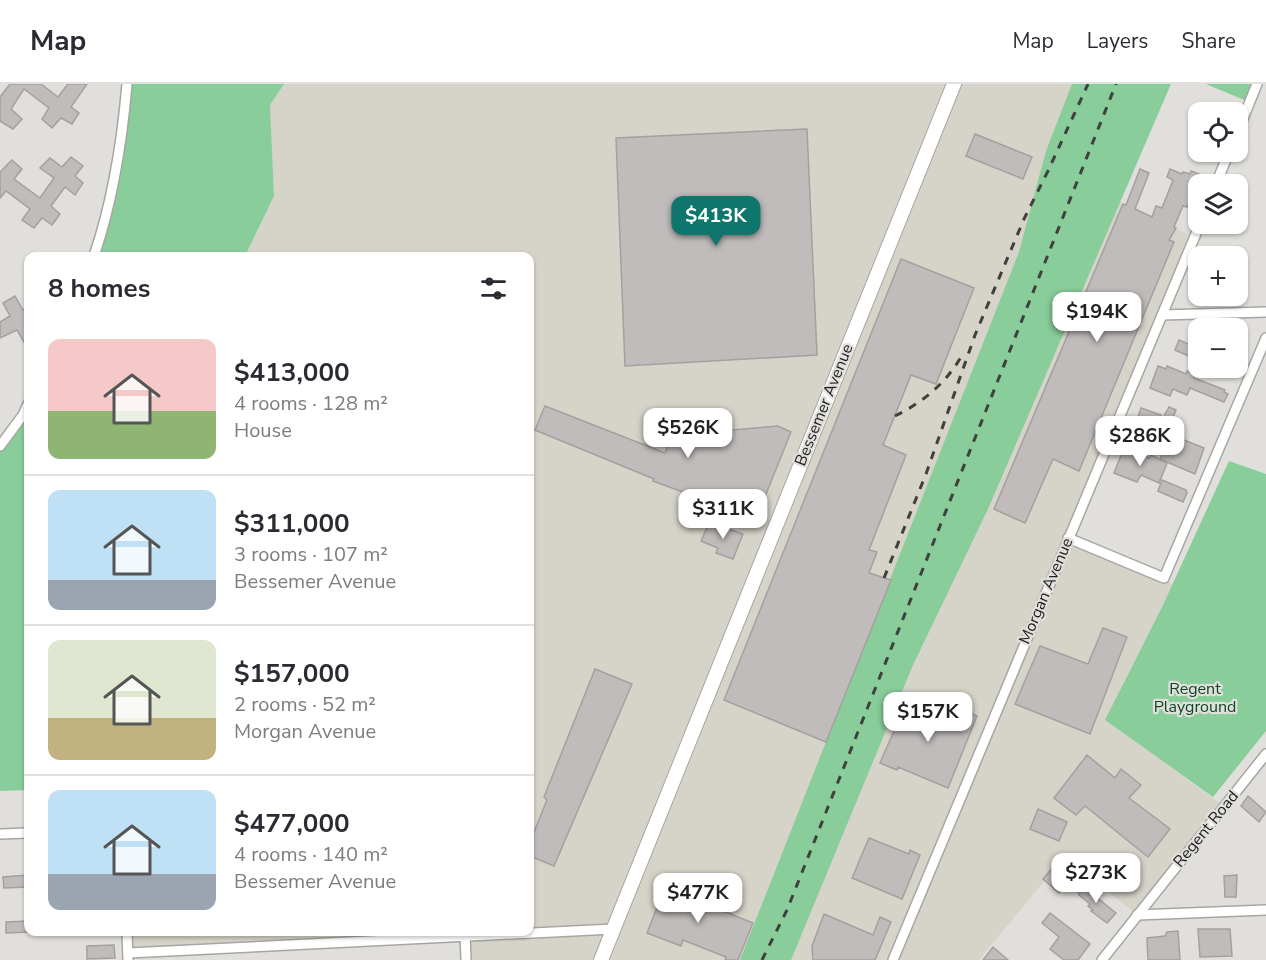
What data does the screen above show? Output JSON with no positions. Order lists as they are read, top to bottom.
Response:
{
  "streets": {
    "street": ["Bessemer Avenue", "Morgan Avenue", "Regent Road"]
  },
  "parks": ["Regent Playground"],
  "page": {
    "header": "Map",
    "nav": ["Map", "Layers", "Share"],
    "map_buttons": ["+", "−"],
    "price": [
      "$413K",
      "$194K",
      "$526K",
      "$286K",
      "$311K",
      "$157K",
      "$273K",
      "$477K"
    ],
    "heading": "8 homes",
    "list": [
      {
        "name": "$413,000",
        "note": "4 rooms · 128 m² · House"
      },
      {
        "name": "$311,000",
        "note": "3 rooms · 107 m² · Bessemer Avenue"
      },
      {
        "name": "$157,000",
        "note": "2 rooms · 52 m² · Morgan Avenue"
      },
      {
        "name": "$477,000",
        "note": "4 rooms · 140 m² · Bessemer Avenue"
      }
    ]
  }
}
